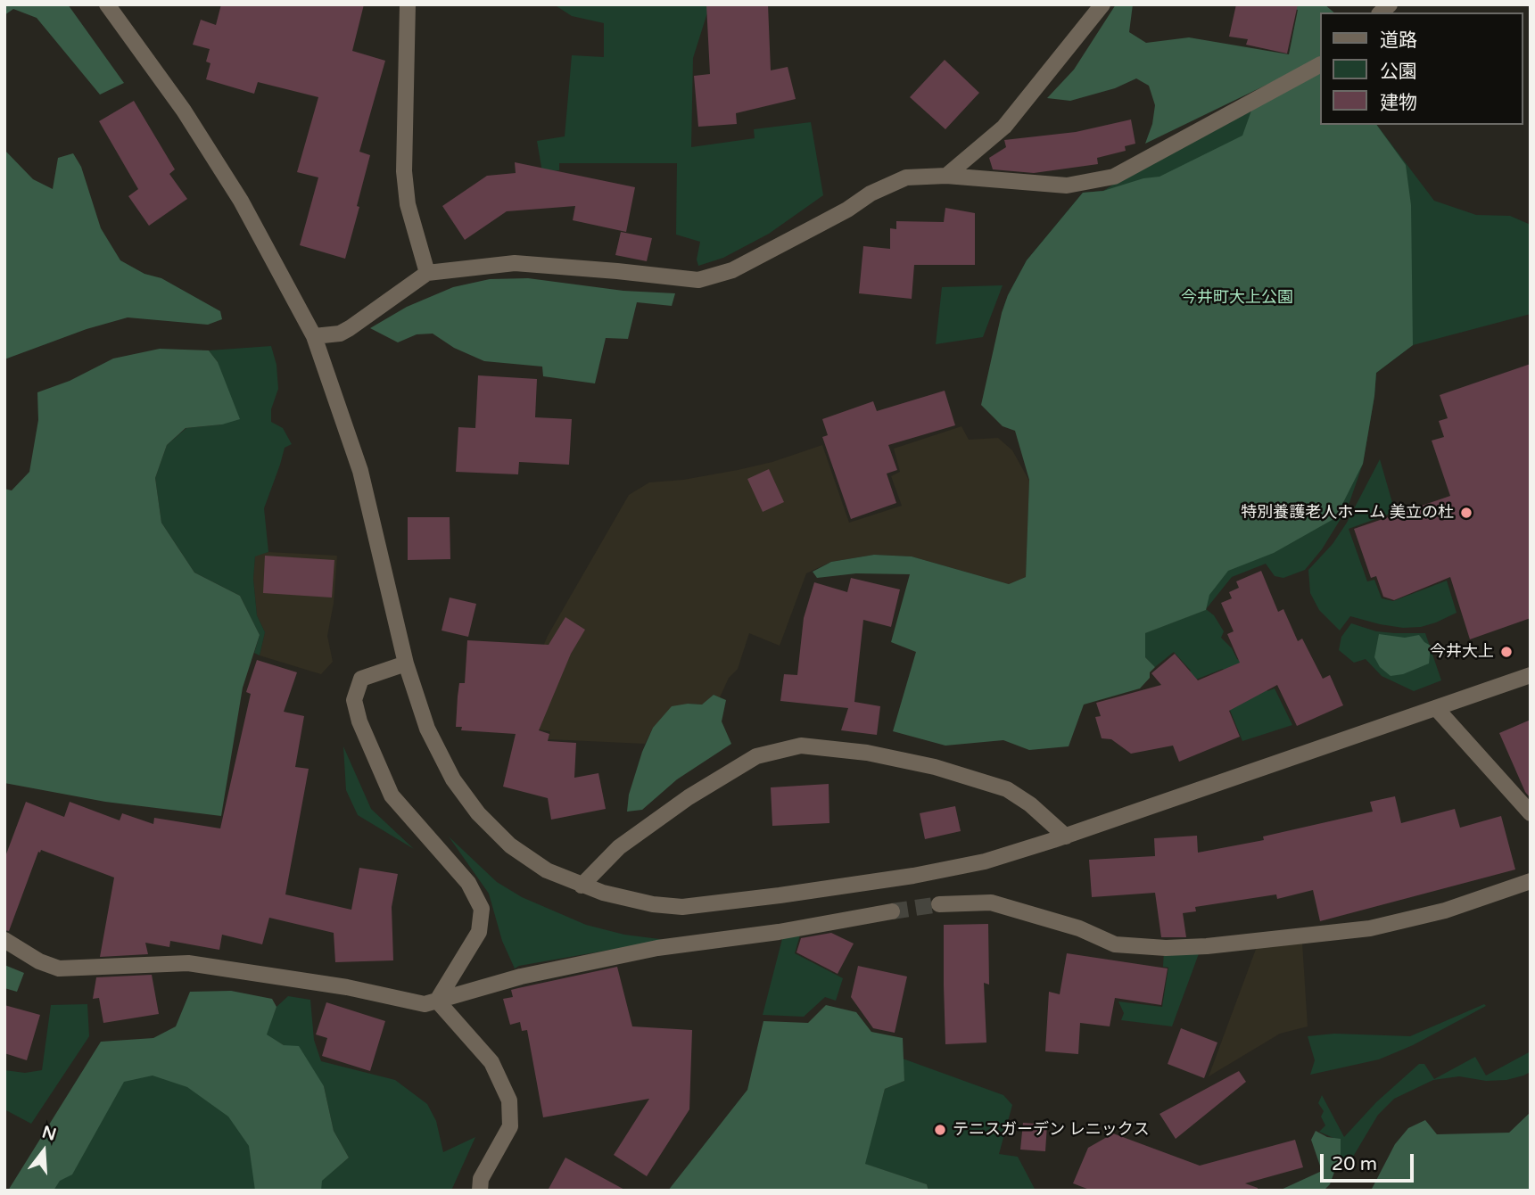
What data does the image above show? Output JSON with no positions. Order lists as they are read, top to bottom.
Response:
{
  "parks": ["今井町大上公園"],
  "places": ["特別養護老人ホーム 美立の杜", "今井大上", "テニスガーデン レニックス"],
  "legend": ["道路", "公園", "建物"],
  "scale_bar": "20 m",
  "north": "top"
}
